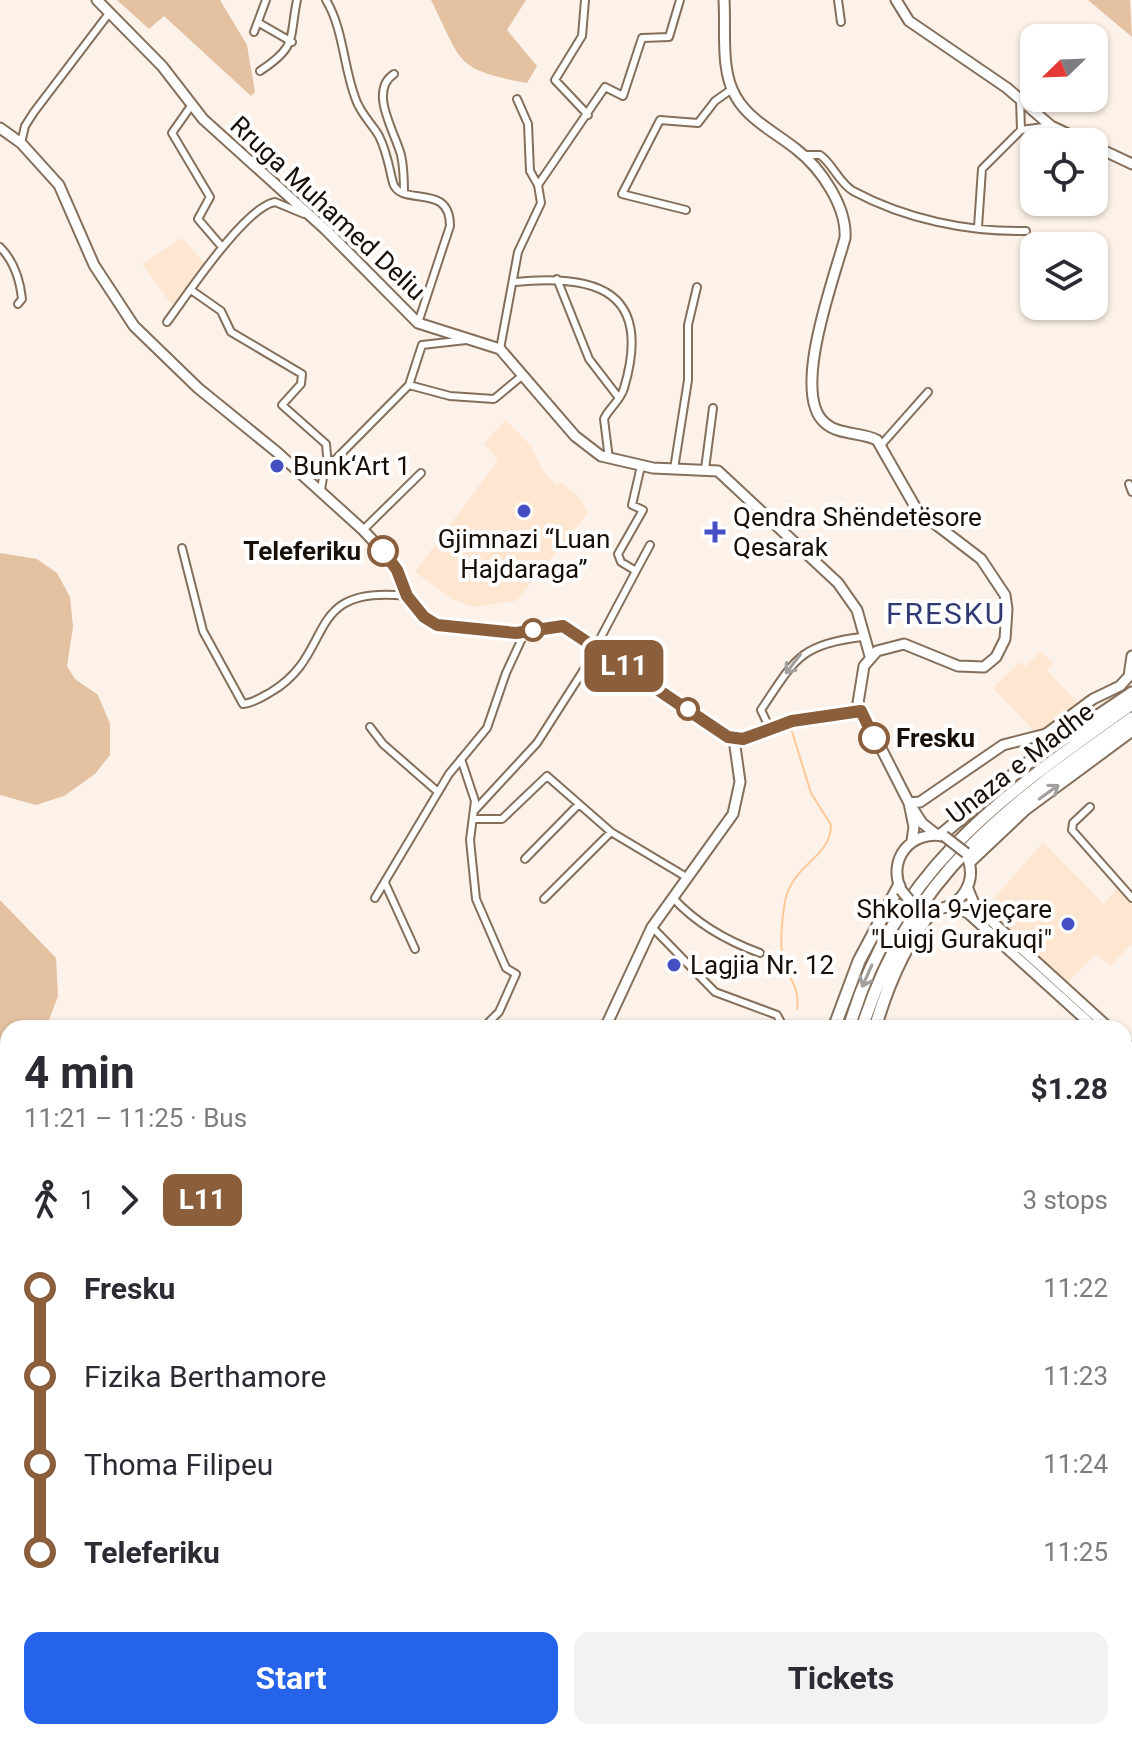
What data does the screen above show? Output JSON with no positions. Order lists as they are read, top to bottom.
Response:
{
  "streets": {
    "highway": ["Unaza e Madhe"],
    "street": ["Rruga Muhamed Deliu"]
  },
  "districts": ["FRESKU"],
  "places": {
    "other": [
      "Bunk‘Art 1",
      "Gjimnazi “Luan Hajdaraga”",
      "Teleferiku",
      "Fresku",
      "Shkolla 9-vjeçare \"Luigj Gurakuqi\"",
      "Lagjia Nr. 12"
    ],
    "health": ["Qendra Shëndetësore Qesarak"]
  },
  "lines": ["bus line L11"],
  "north": "bottom left",
  "page": {
    "on_map": "L11",
    "heading": ["4 min", "11:21 – 11:25 · Bus", "$1.28"],
    "legs": ["1", "L11", "3 stops"],
    "list": [
      {
        "name": "Fresku",
        "value": "11:22"
      },
      {
        "name": "Fizika Berthamore",
        "value": "11:23"
      },
      {
        "name": "Thoma Filipeu",
        "value": "11:24"
      },
      {
        "name": "Teleferiku",
        "value": "11:25"
      }
    ],
    "buttons": ["Start", "Tickets"]
  }
}
